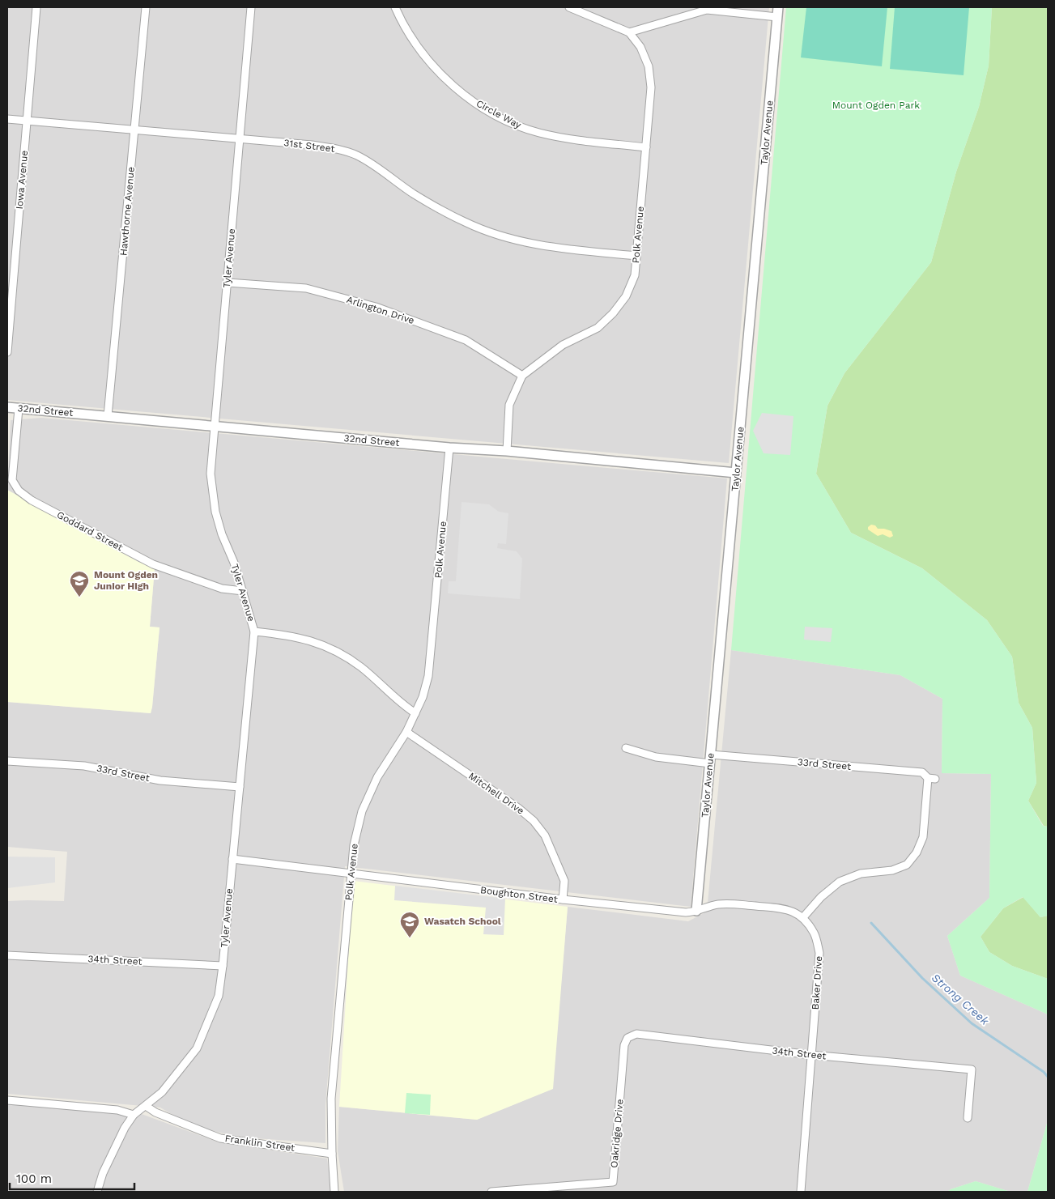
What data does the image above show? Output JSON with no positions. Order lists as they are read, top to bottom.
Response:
{
  "streets": {
    "street": [
      "Circle Way",
      "Taylor Avenue",
      "31st Street",
      "Iowa Avenue",
      "Hawthorne Avenue",
      "Polk Avenue",
      "Tyler Avenue",
      "Arlington Drive",
      "32nd Street",
      "Goddard Street",
      "33rd Street",
      "Mitchell Drive",
      "Boughton Street",
      "34th Street",
      "Baker Drive",
      "Oakridge Drive",
      "Franklin Street"
    ]
  },
  "crossings": [
    ["Circle Way", "Polk Avenue"],
    ["Taylor Avenue", "32nd Street"],
    ["Taylor Avenue", "33rd Street"],
    ["Taylor Avenue", "Boughton Street"],
    ["31st Street", "Iowa Avenue"],
    ["31st Street", "Hawthorne Avenue"],
    ["31st Street", "Polk Avenue"],
    ["31st Street", "Tyler Avenue"],
    ["Hawthorne Avenue", "32nd Street"],
    ["Polk Avenue", "Arlington Drive"],
    ["Polk Avenue", "32nd Street"],
    ["Polk Avenue", "Mitchell Drive"],
    ["Polk Avenue", "Boughton Street"],
    ["Polk Avenue", "Franklin Street"],
    ["Tyler Avenue", "Arlington Drive"],
    ["Tyler Avenue", "32nd Street"],
    ["Tyler Avenue", "Goddard Street"],
    ["Tyler Avenue", "33rd Street"],
    ["Tyler Avenue", "Boughton Street"],
    ["Tyler Avenue", "34th Street"],
    ["Tyler Avenue", "Franklin Street"],
    ["32nd Street", "Goddard Street"],
    ["33rd Street", "Boughton Street"],
    ["33rd Street", "Baker Drive"],
    ["Mitchell Drive", "Boughton Street"],
    ["Boughton Street", "Baker Drive"],
    ["34th Street", "Baker Drive"],
    ["34th Street", "Oakridge Drive"]
  ],
  "water": ["Strong Creek"],
  "parks": ["Mount Ogden Park"],
  "places": {
    "school or university": ["Mount Ogden Junior High", "Wasatch School"]
  },
  "scale_bar": "100 m"
}
